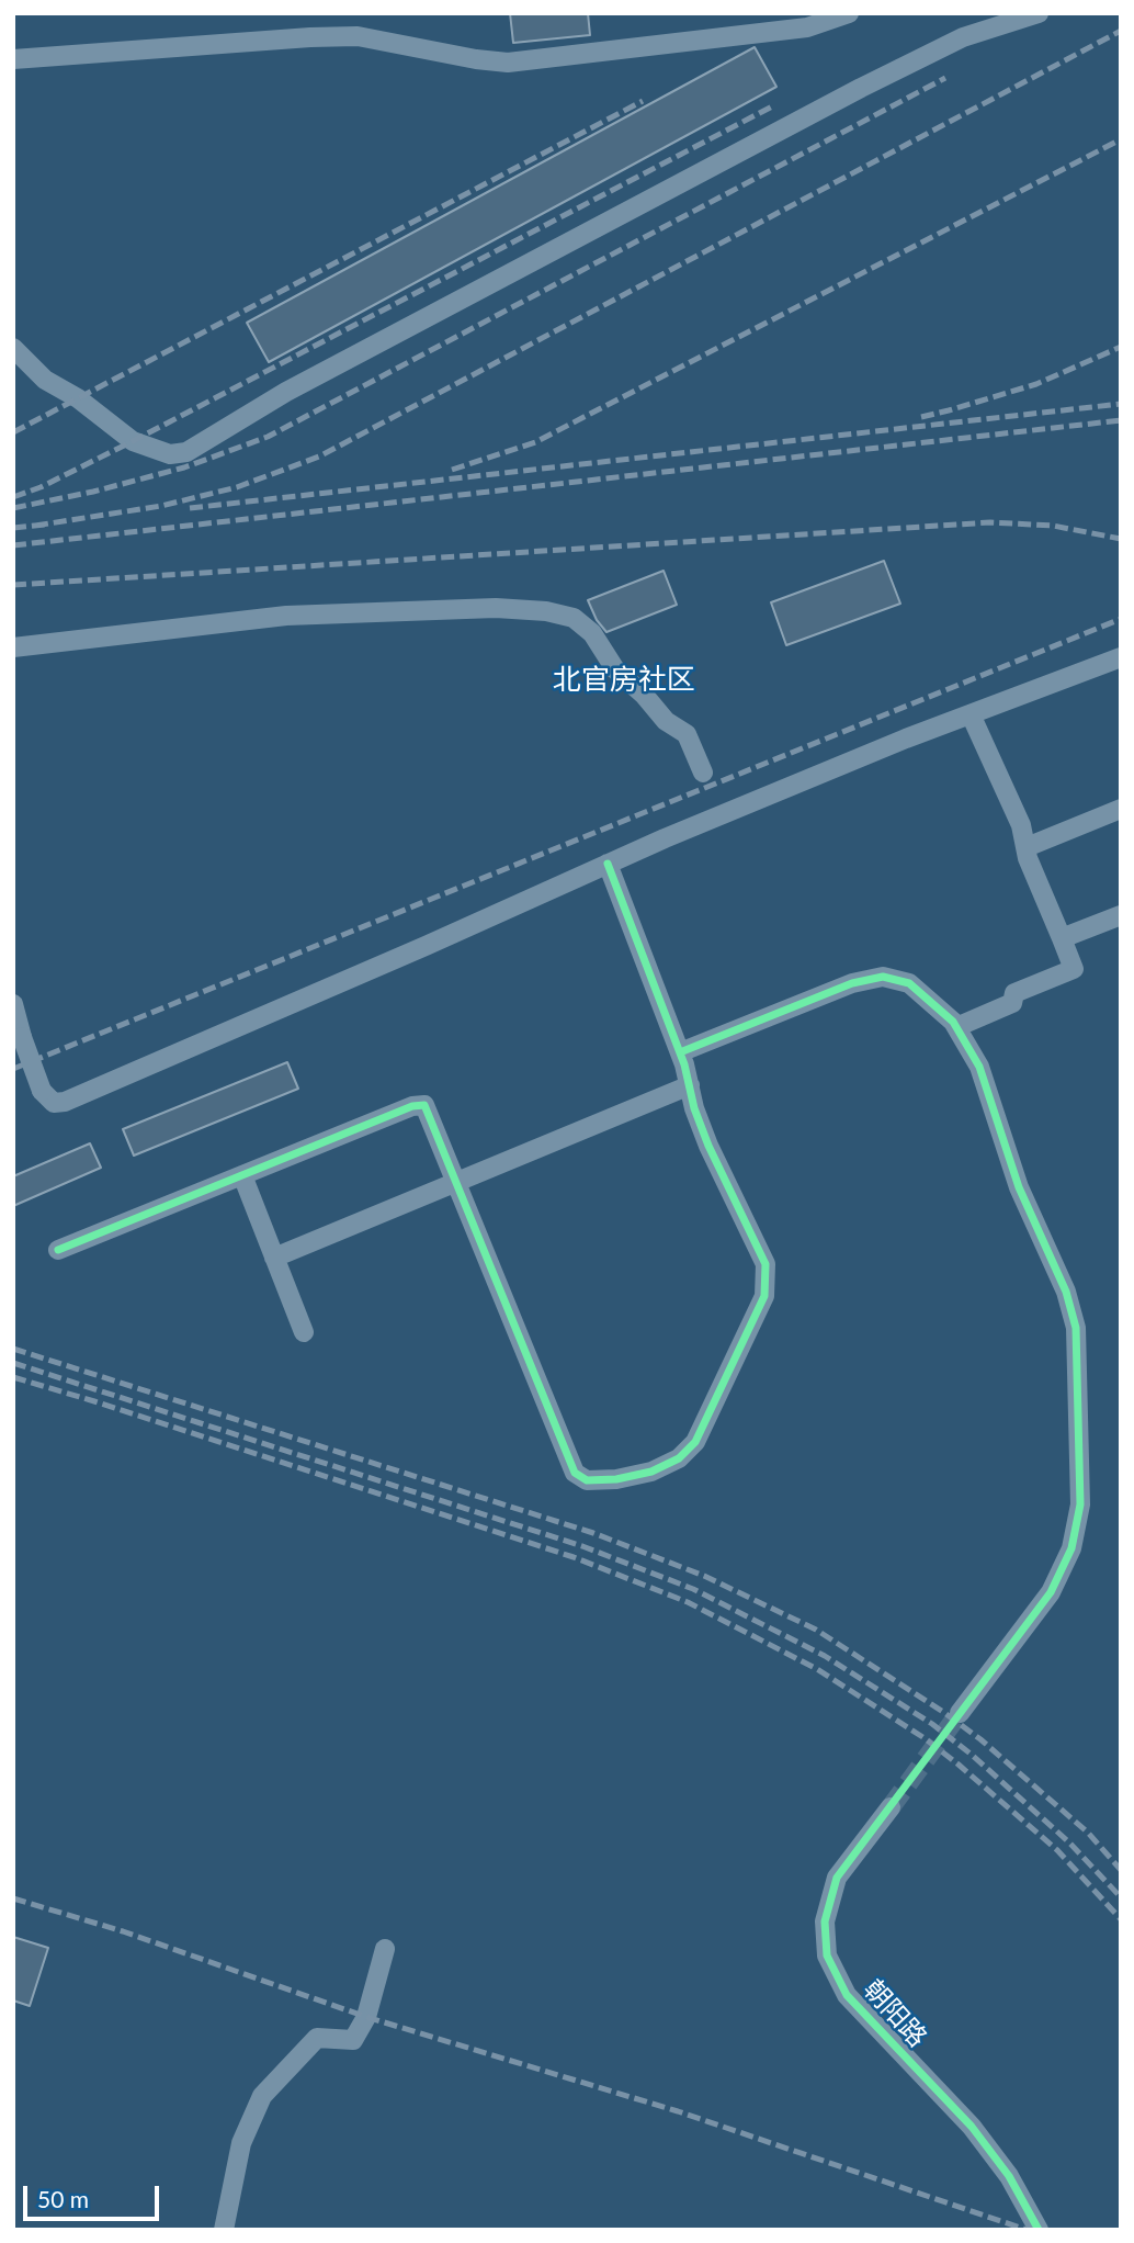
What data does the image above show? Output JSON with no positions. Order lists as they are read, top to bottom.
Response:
{
  "streets": {
    "street": ["朝阳路"]
  },
  "districts": ["北官房社区"],
  "scale_bar": "50 m"
}
